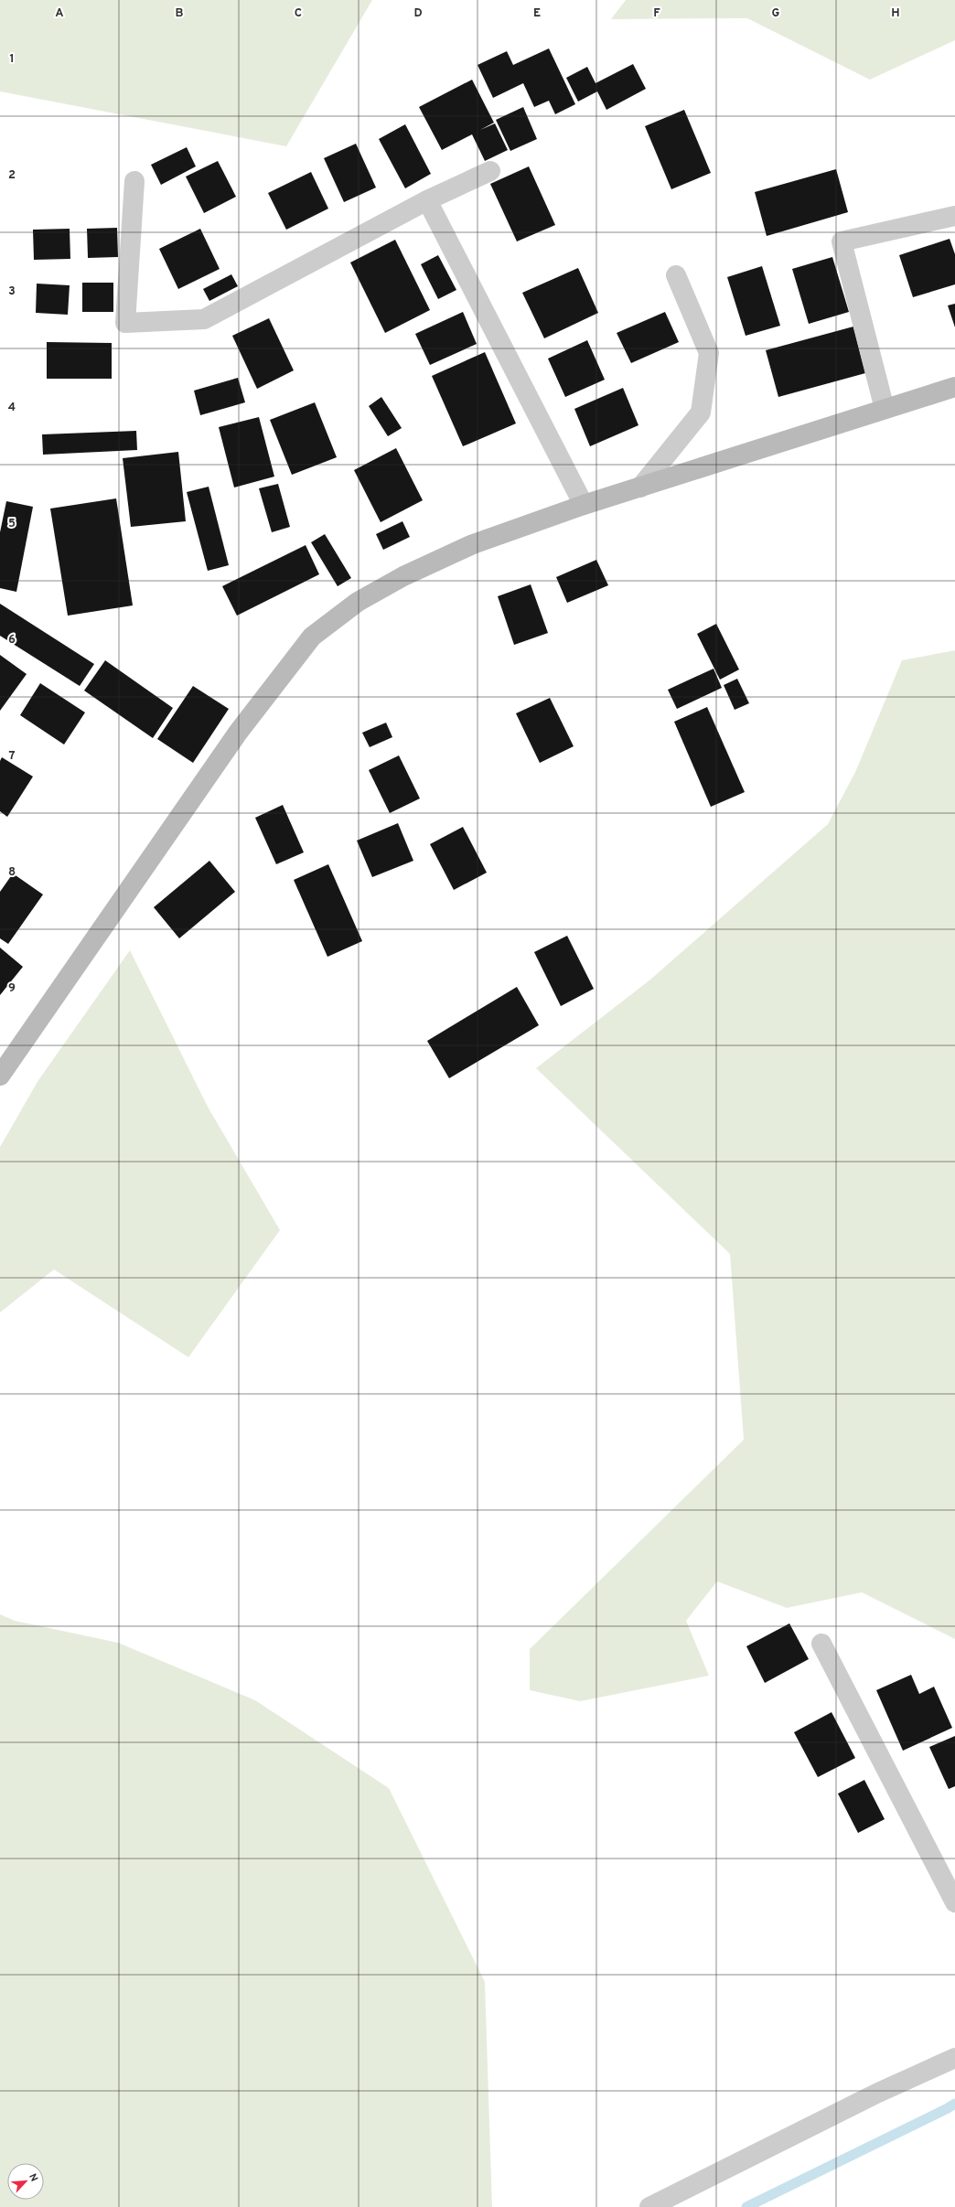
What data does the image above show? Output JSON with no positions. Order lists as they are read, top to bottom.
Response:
{
  "north": "top right",
  "grid": {
    "columns": [
      "A",
      "B",
      "C",
      "D",
      "E",
      "F",
      "G",
      "H"
    ],
    "rows": [
      "1",
      "2",
      "3",
      "4",
      "5",
      "6",
      "7",
      "8",
      "9"
    ]
  }
}
